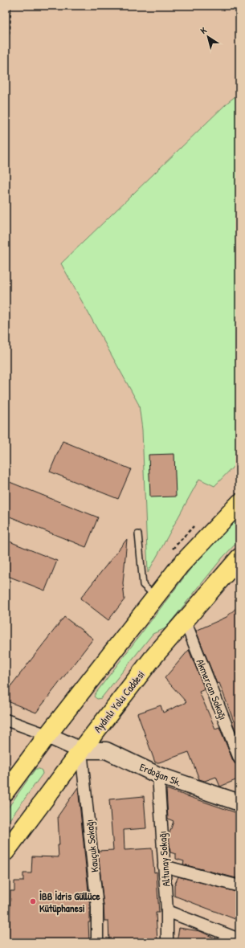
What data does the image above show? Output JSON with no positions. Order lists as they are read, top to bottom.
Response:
{
  "streets": {
    "main road": ["Aydınlı Yolu Caddesi"],
    "street": [
      "Akmercan Sokağı",
      "Erdoğan Sk.",
      "Kauçuk Sokağı",
      "Altunay Sokağı"
    ]
  },
  "crossings": [
    ["Akmercan Sokağı", "Aydınlı Yolu Caddesi"],
    ["Aydınlı Yolu Caddesi", "Erdoğan Sk."],
    ["Aydınlı Yolu Caddesi", "Kauçuk Sokağı"],
    ["Erdoğan Sk.", "Kauçuk Sokağı"],
    ["Erdoğan Sk.", "Altunay Sokağı"]
  ],
  "places": ["İBB İdris Güllüce Kütüphanesi"],
  "north": "top left"
}
